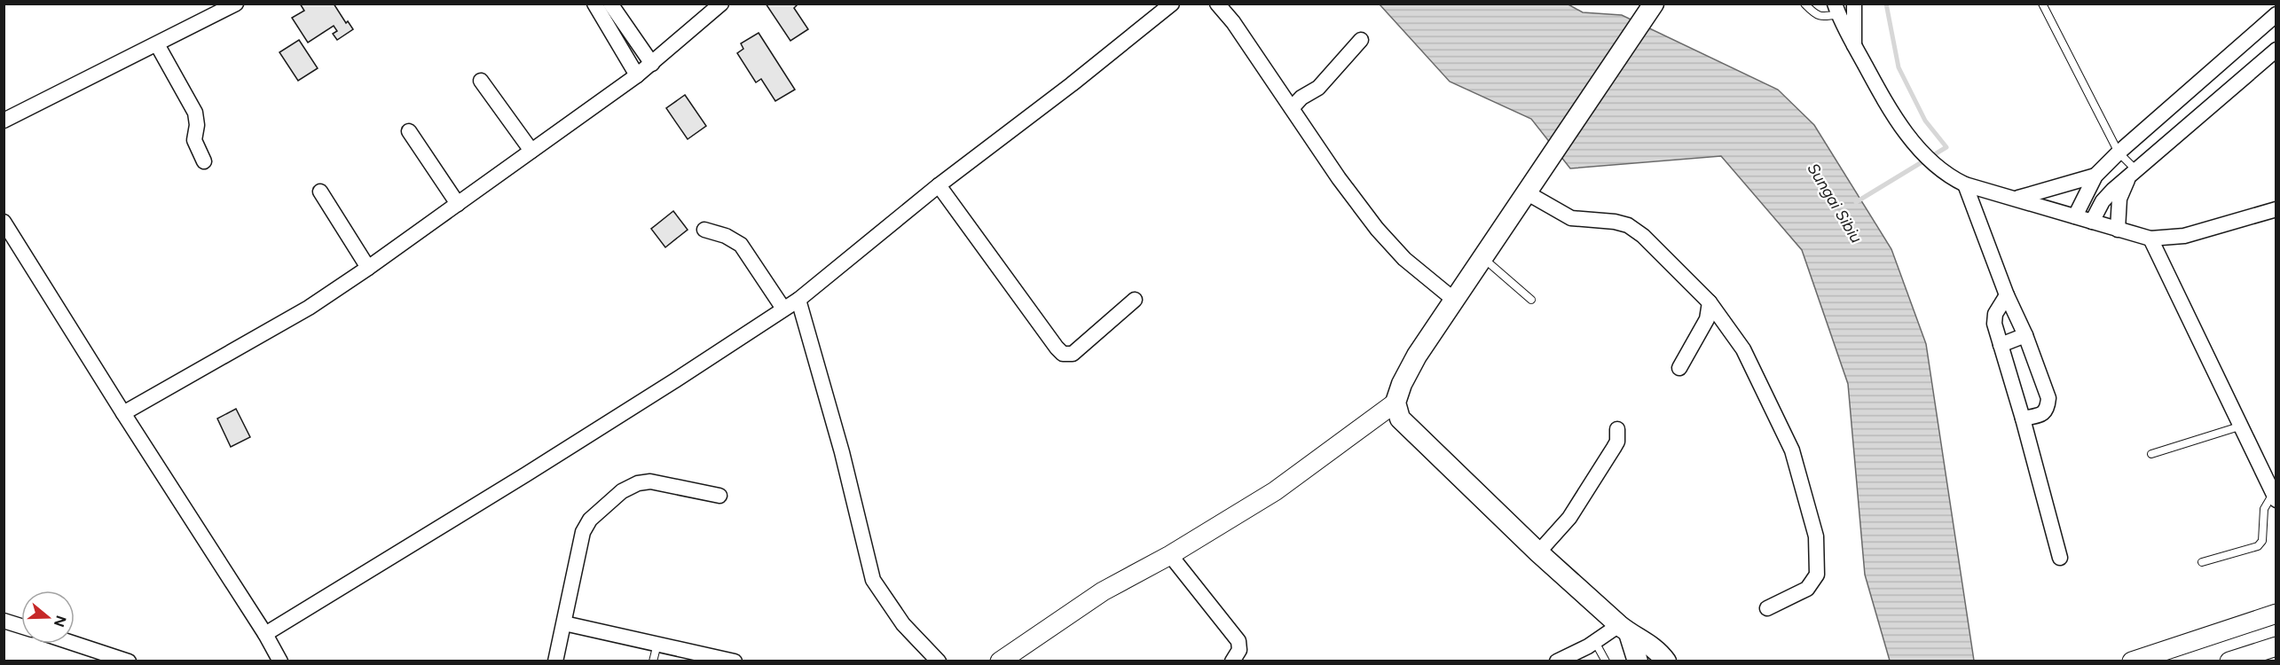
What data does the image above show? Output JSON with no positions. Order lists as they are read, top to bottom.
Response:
{
  "water": ["Sungai Sibiu"],
  "north": "right"
}
